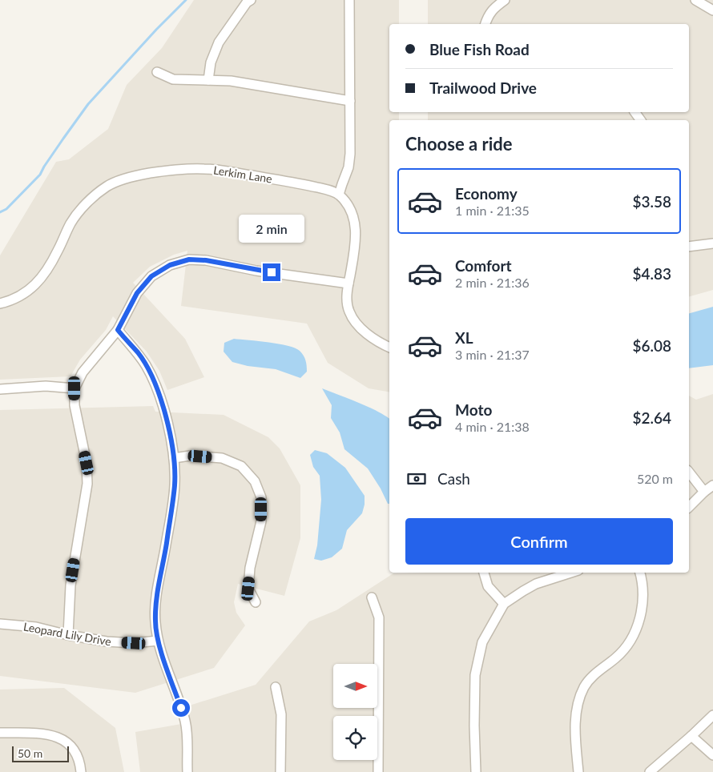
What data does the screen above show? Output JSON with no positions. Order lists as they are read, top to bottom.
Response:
{
  "streets": {
    "street": ["Lerkim Lane", "Leopard Lily Drive"]
  },
  "scale_bar": "50 m",
  "north": "right",
  "page": {
    "banner": ["Blue Fish Road", "Trailwood Drive"],
    "heading": "Choose a ride",
    "list": [
      {
        "name": "Economy",
        "note": "1 min · 21:35",
        "value": "$3.58"
      },
      {
        "name": "Comfort",
        "note": "2 min · 21:36",
        "value": "$4.83"
      },
      {
        "name": "XL",
        "note": "3 min · 21:37",
        "value": "$6.08"
      },
      {
        "name": "Moto",
        "note": "4 min · 21:38",
        "value": "$2.64"
      }
    ],
    "bubble": "2 min",
    "pay": ["Cash", "520 m"],
    "buttons": "Confirm",
    "scale": "50 m"
  }
}
